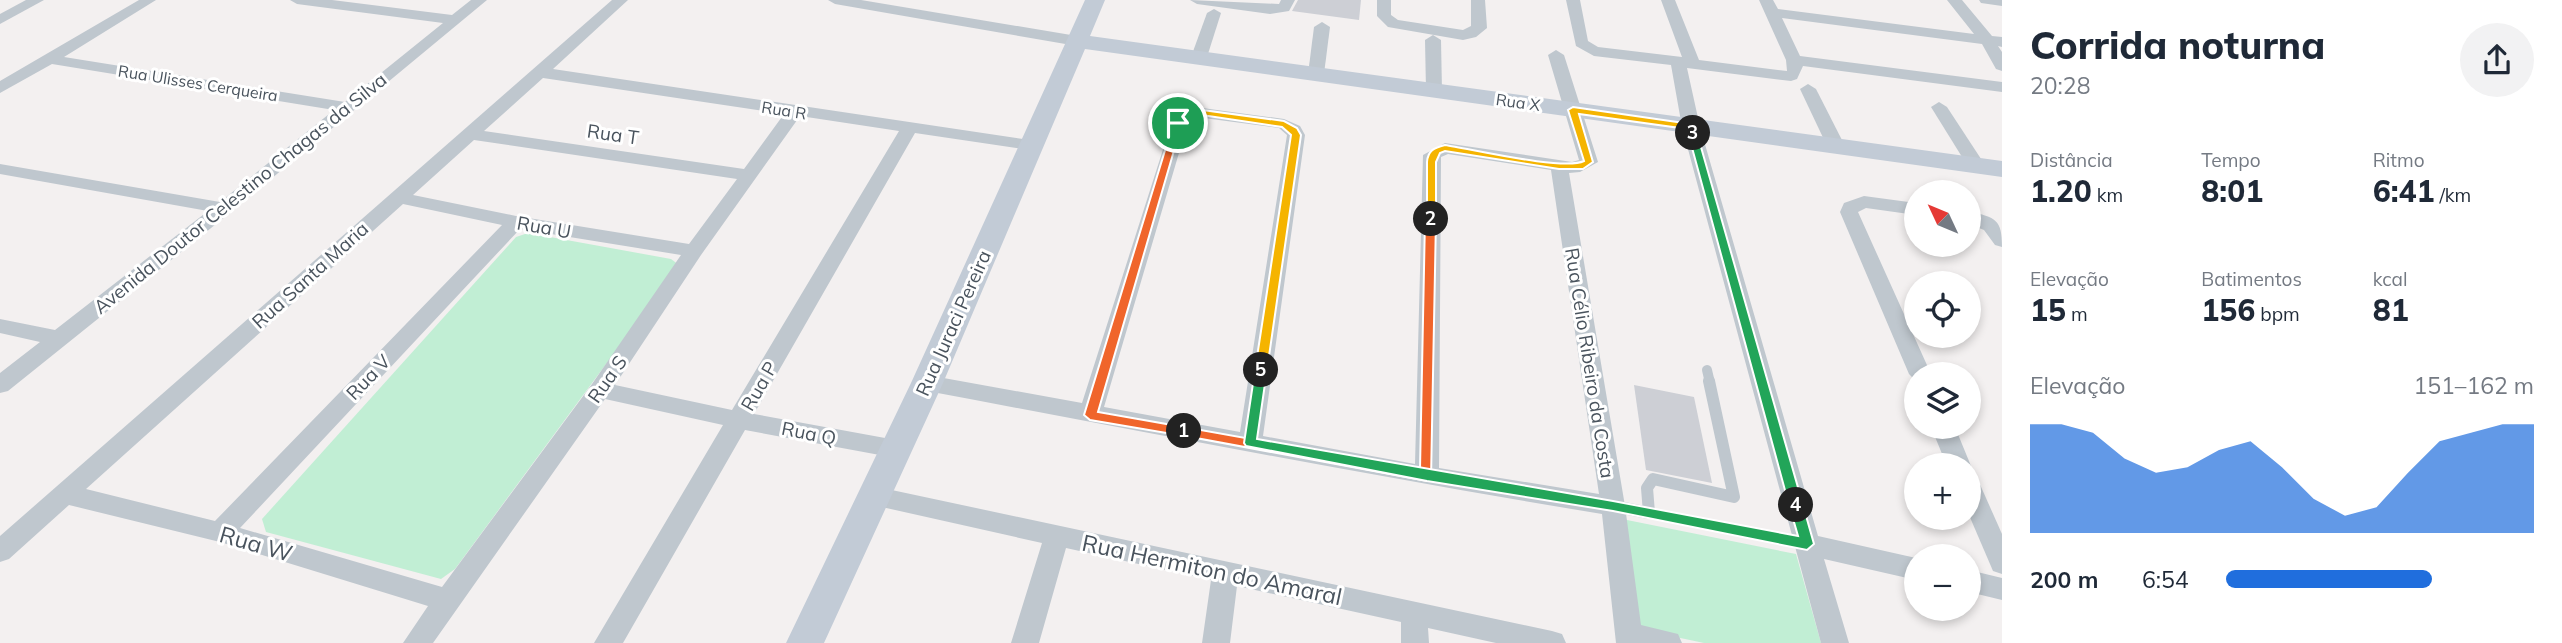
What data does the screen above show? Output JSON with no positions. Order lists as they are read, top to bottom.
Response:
{
  "streets": {
    "street": [
      "Rua Ulisses Cerqueira",
      "Rua X",
      "Rua R",
      "Rua T",
      "Avenida Doutor Celestino Chagas da Silva",
      "Rua U",
      "Rua Santa Maria",
      "Rua Juraci Pereira",
      "Rua Célio Ribeiro da Costa",
      "Rua V",
      "Rua S",
      "Rua P",
      "Rua Q",
      "Rua W",
      "Rua Hermiton do Amaral"
    ]
  },
  "crossings": [
    ["Rua Ulisses Cerqueira", "Avenida Doutor Celestino Chagas da Silva"],
    ["Rua X", "Rua Juraci Pereira"],
    ["Rua R", "Rua Santa Maria"],
    ["Rua R", "Rua Juraci Pereira"],
    ["Rua R", "Rua S"],
    ["Rua R", "Rua P"],
    ["Rua T", "Rua Santa Maria"],
    ["Rua T", "Rua S"],
    ["Rua U", "Rua Santa Maria"],
    ["Rua U", "Rua V"],
    ["Rua U", "Rua S"],
    ["Rua Santa Maria", "Rua W"],
    ["Rua Juraci Pereira", "Rua Q"],
    ["Rua Juraci Pereira", "Rua Hermiton do Amaral"],
    ["Rua V", "Rua W"],
    ["Rua S", "Rua Q"],
    ["Rua S", "Rua W"],
    ["Rua P", "Rua Q"]
  ],
  "north": "top left",
  "page": {
    "heading": ["Corrida noturna", "20:28"],
    "pins": [
      "3",
      "2",
      "5",
      "1",
      "4"
    ],
    "stats": [
      ["Distância", "1.20 km"],
      ["Tempo", "8:01"],
      ["Ritmo", "6:41 /km"],
      ["Elevação", "15 m"],
      ["Batimentos", "156 bpm"],
      ["kcal", "81"]
    ],
    "map_buttons": ["+", "−"],
    "chart": ["Elevação", "151–162 m"],
    "list": [
      {
        "name": "200 m",
        "note": "6:54"
      }
    ]
  }
}
